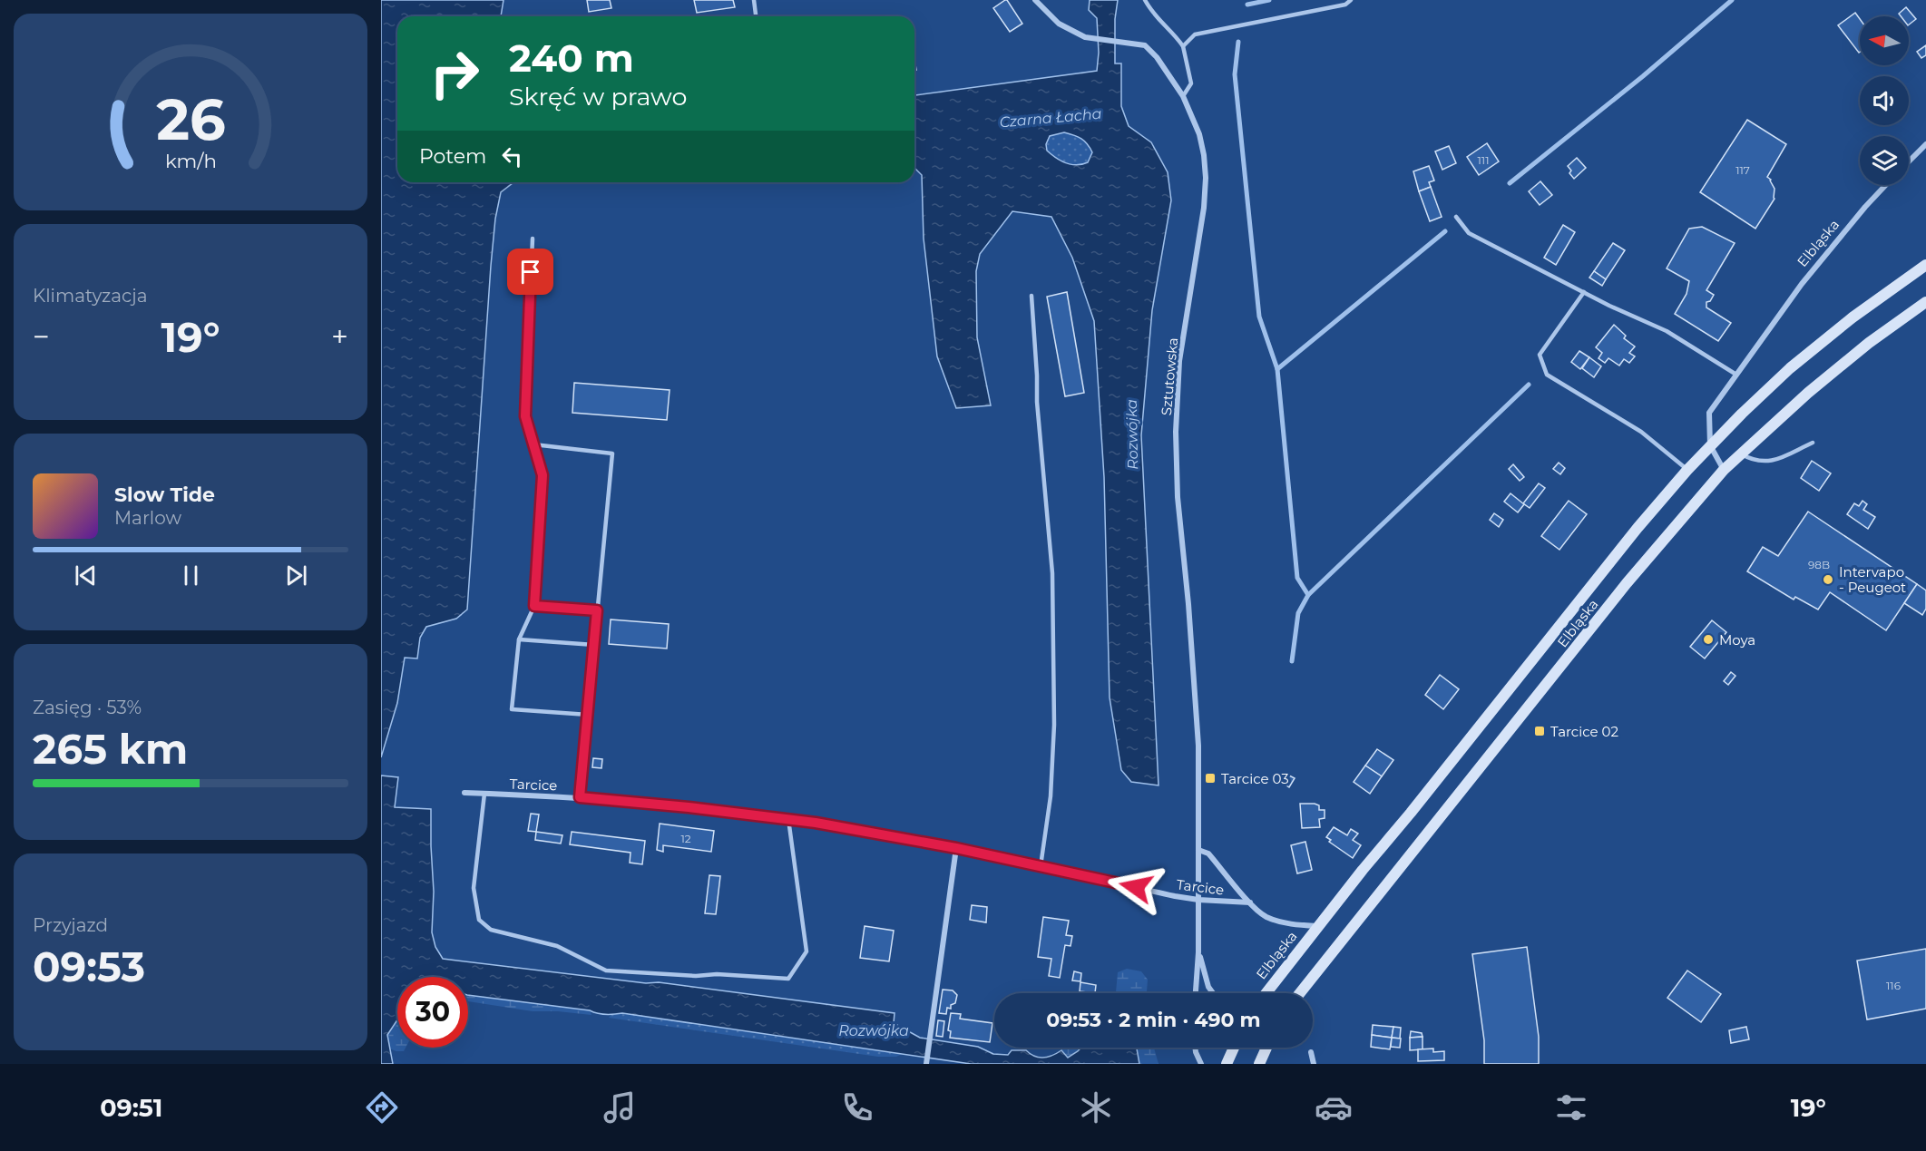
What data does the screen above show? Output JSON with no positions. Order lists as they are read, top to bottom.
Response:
{
  "streets": {
    "main road": ["Elbląska"],
    "street": ["Sztutowska", "Tarcice"]
  },
  "crossings": [
    ["Sztutowska", "Tarcice"]
  ],
  "water": ["Czarna Łacha", "Rozwójka"],
  "places": {
    "other": ["Intervapo - Peugeot", "Moya"],
    "transit": ["Tarcice 02", "Tarcice 03"]
  },
  "house_numbers": [
    "111",
    "117",
    "98B",
    "12",
    "116"
  ],
  "north": "left",
  "page": {
    "turn": ["240 m", "Skręć w prawo"],
    "then": "Potem",
    "tile": [
      "Klimatyzacja",
      ["Zasięg · 53%", "265 km"],
      ["Przyjazd", "09:53"]
    ],
    "heat": ["−", "19°", "+"],
    "song": ["Slow Tide", "Marlow"],
    "limit": "30",
    "trip": "09:53 · 2 min · 490 m",
    "tabs": ["09:51", "19°"],
    "gauge": ["26", "km/h"]
  }
}
